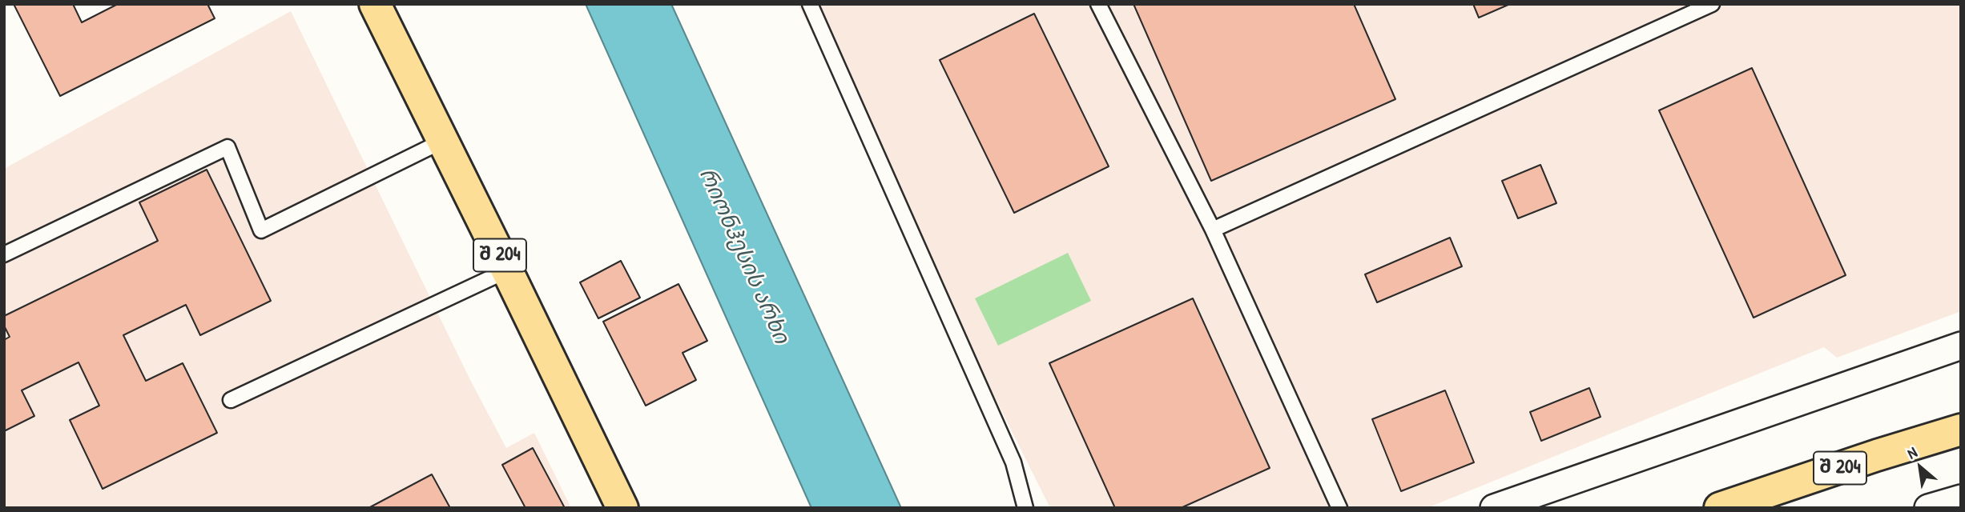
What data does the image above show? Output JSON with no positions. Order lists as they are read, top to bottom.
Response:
{
  "streets": {
    "main road": ["შ 204"]
  },
  "water": ["რიონჰესის არხი"],
  "north": "top left"
}
